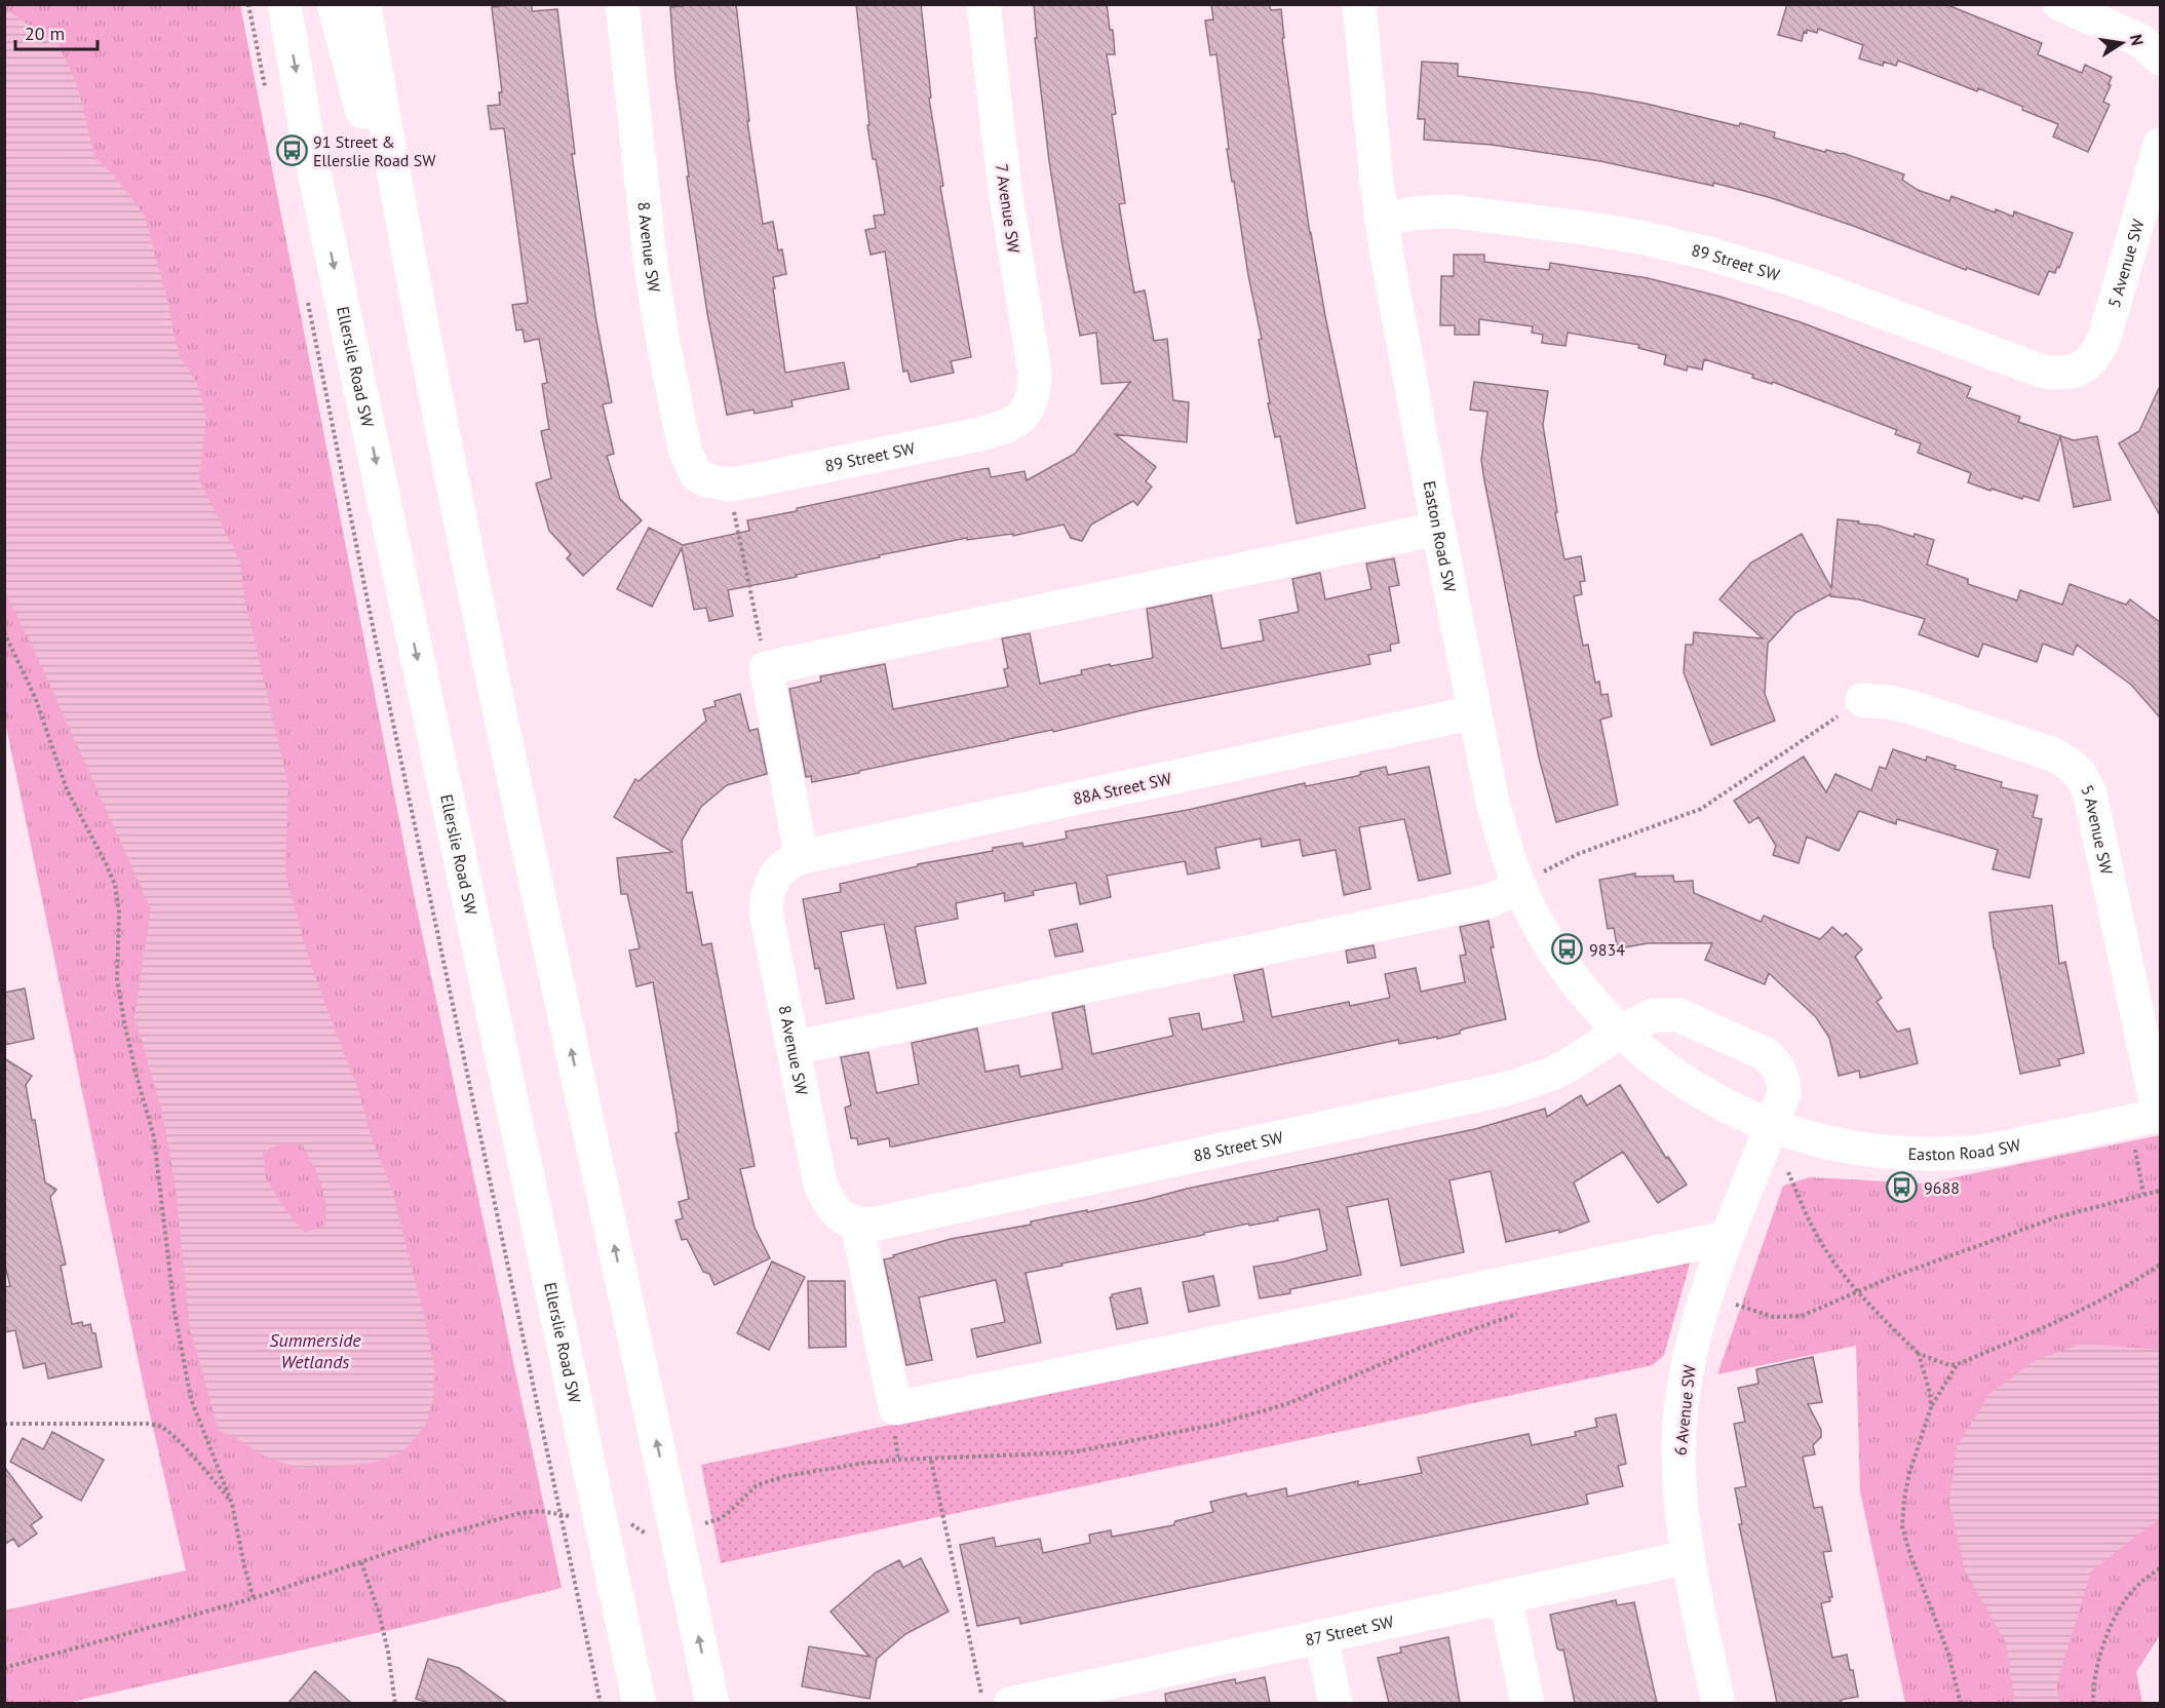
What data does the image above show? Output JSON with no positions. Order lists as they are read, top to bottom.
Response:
{
  "streets": {
    "street": [
      "7 Avenue SW",
      "8 Avenue SW",
      "89 Street SW",
      "5 Avenue SW",
      "Ellerslie Road SW",
      "Easton Road SW",
      "88A Street SW",
      "88 Street SW",
      "6 Avenue SW",
      "87 Street SW"
    ]
  },
  "crossings": [
    ["7 Avenue SW", "89 Street SW"],
    ["8 Avenue SW", "89 Street SW"],
    ["8 Avenue SW", "88A Street SW"],
    ["8 Avenue SW", "88 Street SW"],
    ["89 Street SW", "5 Avenue SW"],
    ["89 Street SW", "Easton Road SW"],
    ["5 Avenue SW", "Easton Road SW"],
    ["Easton Road SW", "88A Street SW"],
    ["Easton Road SW", "88 Street SW"],
    ["Easton Road SW", "6 Avenue SW"],
    ["6 Avenue SW", "87 Street SW"]
  ],
  "water": ["Summerside Wetlands"],
  "places": {
    "bus stop": ["91 Street & Ellerslie Road SW", "9834", "9688"]
  },
  "scale_bar": "20 m",
  "north": "right"
}
